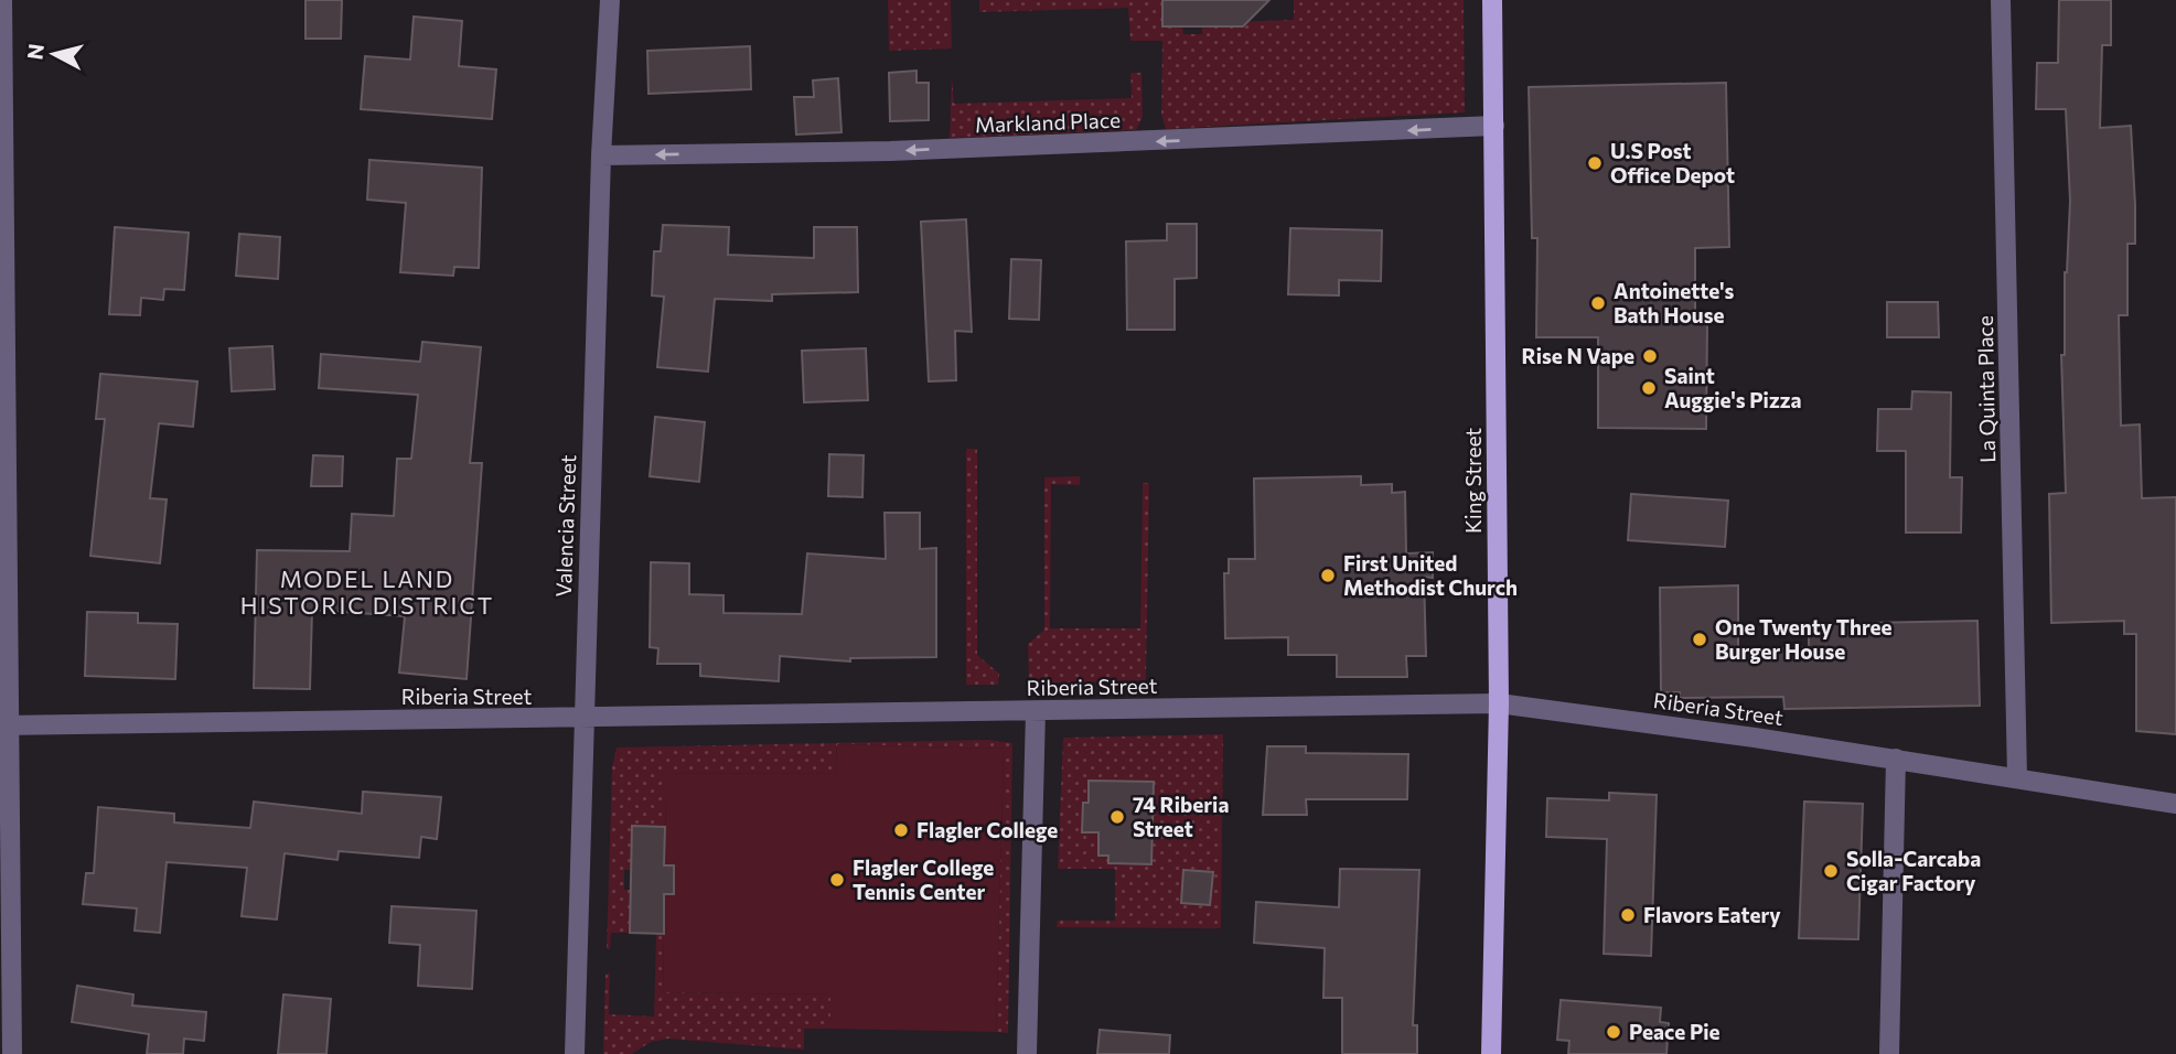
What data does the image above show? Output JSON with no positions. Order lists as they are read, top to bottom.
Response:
{
  "streets": {
    "main road": ["King Street"],
    "street": [
      "Markland Place",
      "La Quinta Place",
      "Valencia Street",
      "Riberia Street"
    ]
  },
  "crossings": [
    ["Markland Place", "King Street"],
    ["Markland Place", "Valencia Street"],
    ["La Quinta Place", "Riberia Street"],
    ["King Street", "Riberia Street"],
    ["Valencia Street", "Riberia Street"]
  ],
  "one_way": ["Markland Place"],
  "districts": ["MODEL LAND HISTORIC DISTRICT"],
  "places": [
    "U.S Post Office Depot",
    "Antoinette's Bath House",
    "Rise N Vape",
    "Saint Auggie's Pizza",
    "First United Methodist Church",
    "One Twenty Three Burger House",
    "74 Riberia Street",
    "Flagler College",
    "Solla-Carcaba Cigar Factory",
    "Flagler College Tennis Center",
    "Flavors Eatery",
    "Peace Pie"
  ],
  "north": "left"
}
